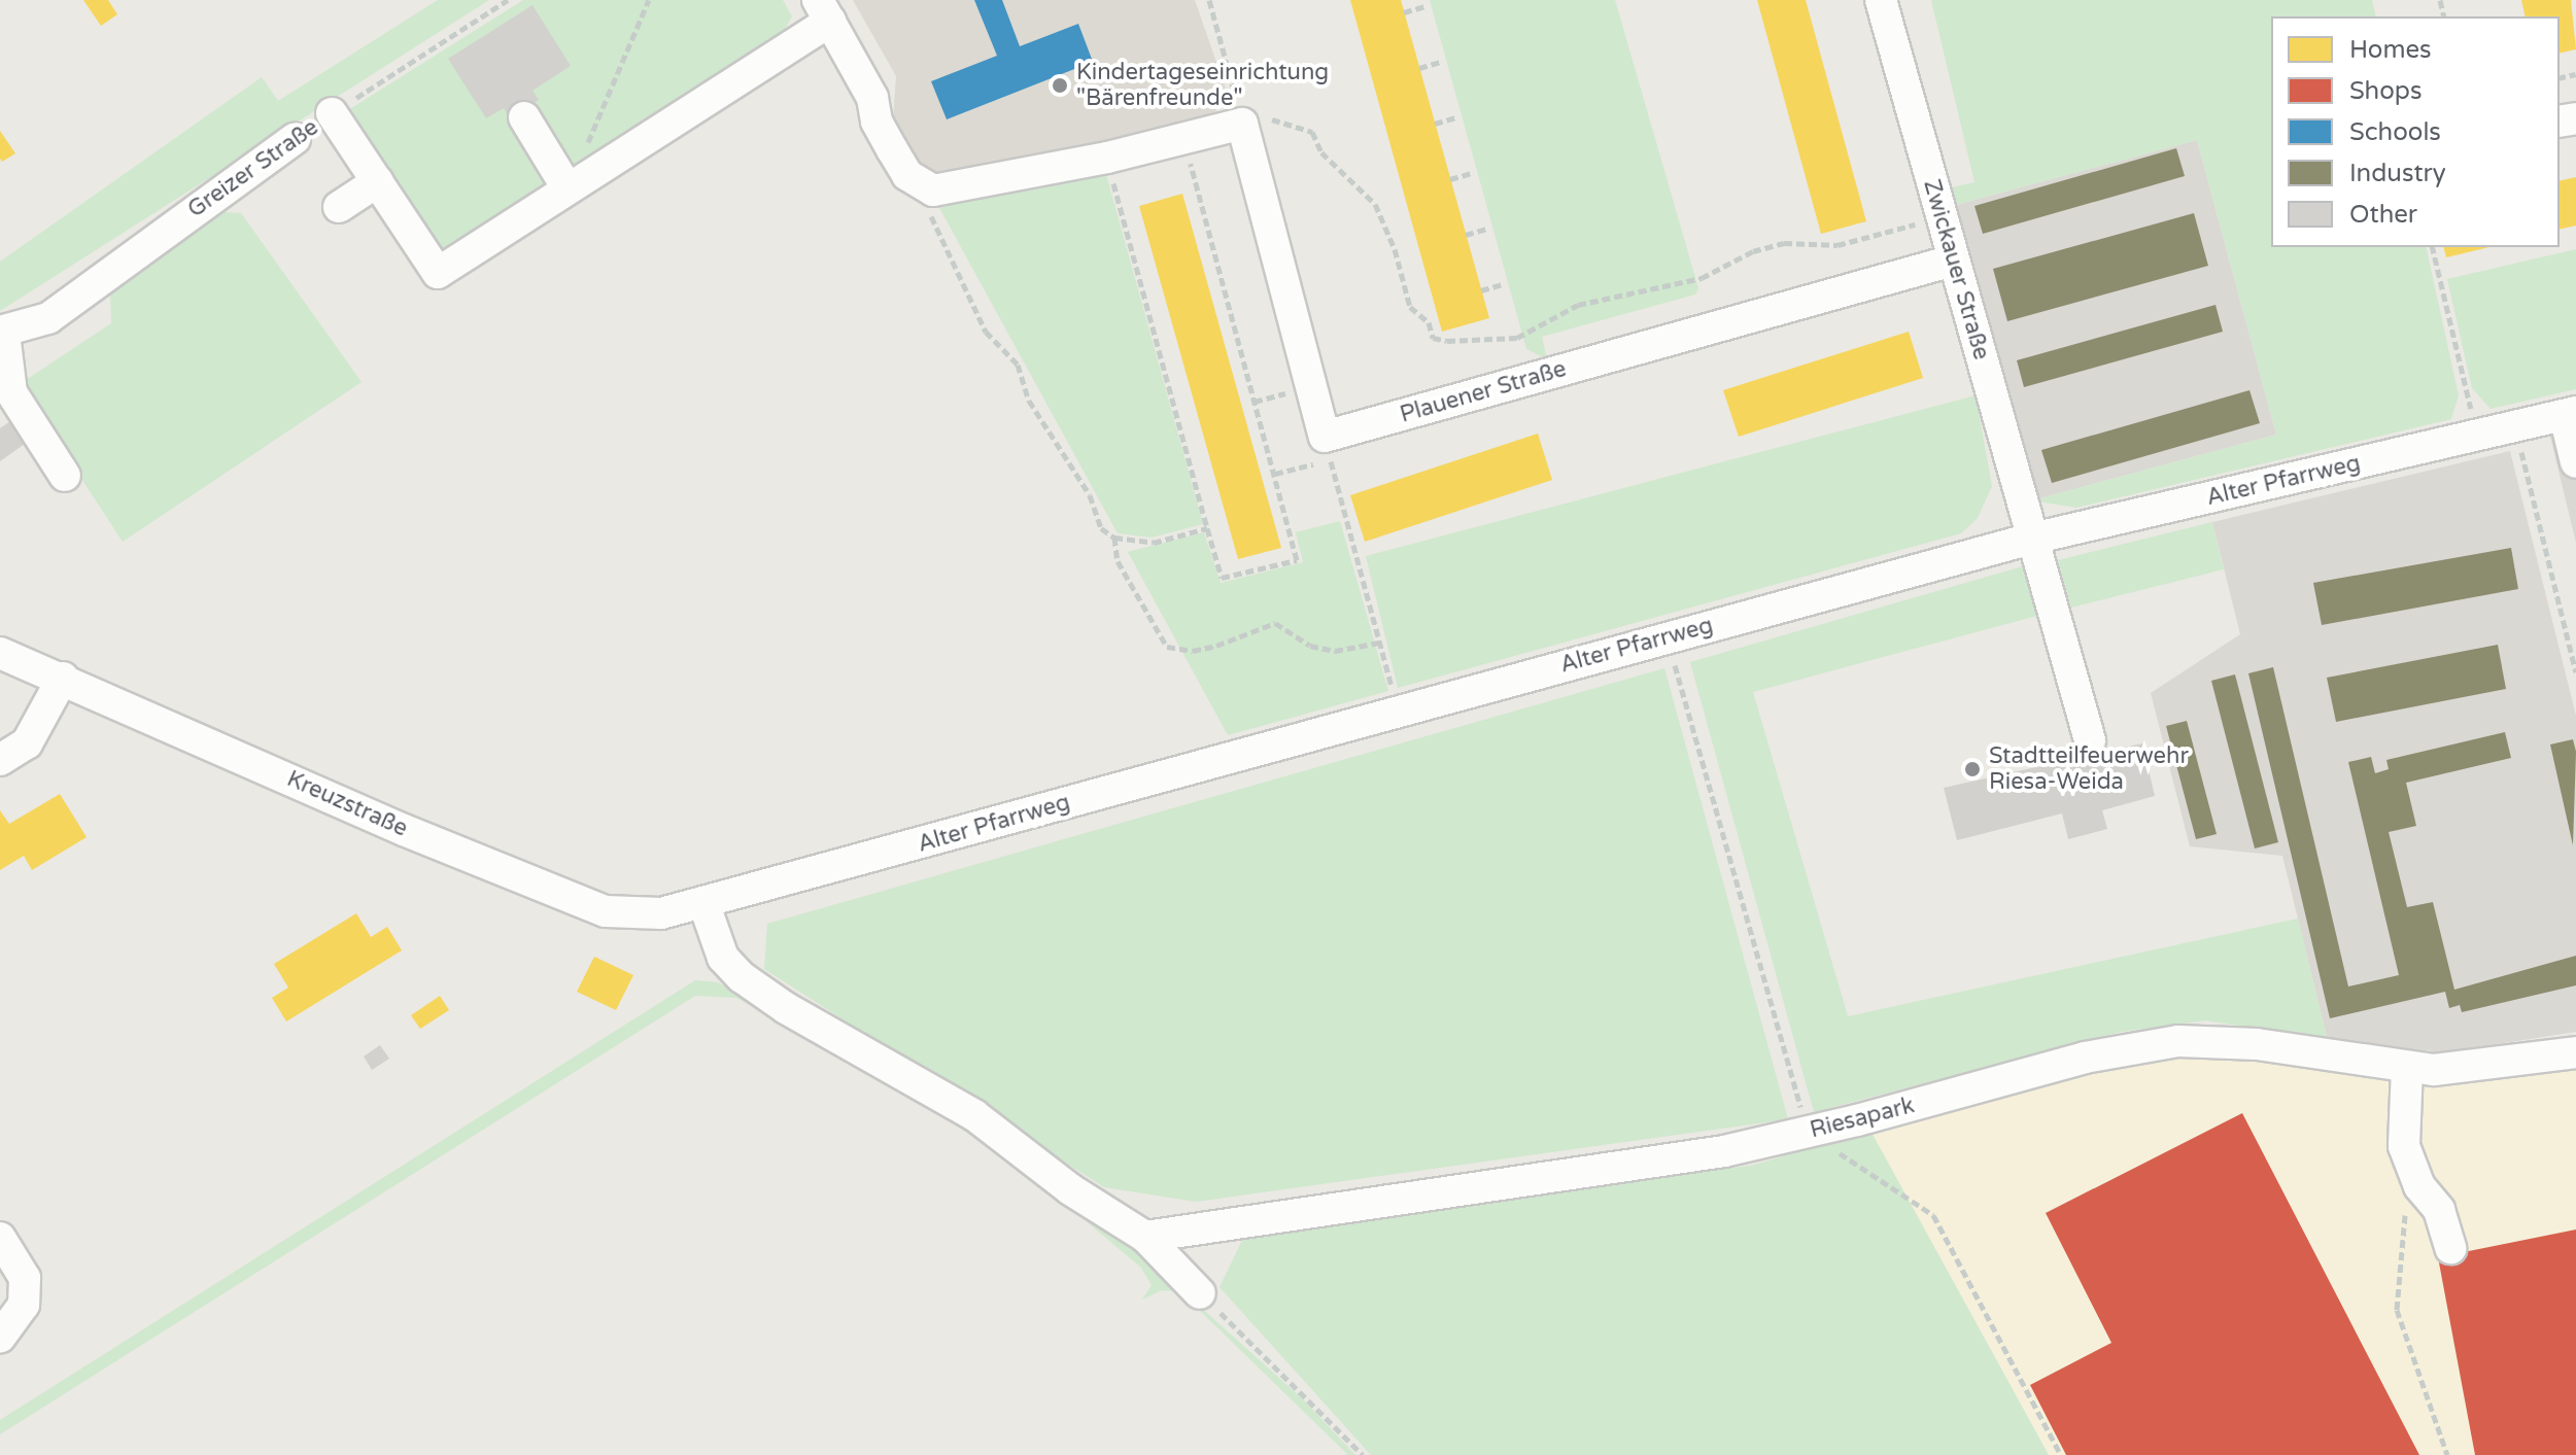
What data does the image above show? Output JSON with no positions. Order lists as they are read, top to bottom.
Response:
{
  "streets": {
    "street": [
      "Greizer Straße",
      "Zwickauer Straße",
      "Plauener Straße",
      "Alter Pfarrweg",
      "Kreuzstraße",
      "Riesapark"
    ]
  },
  "crossings": [
    ["Zwickauer Straße", "Plauener Straße"],
    ["Zwickauer Straße", "Alter Pfarrweg"],
    ["Alter Pfarrweg", "Kreuzstraße"]
  ],
  "places": ["Kindertageseinrichtung \"Bärenfreunde\"", "Stadtteilfeuerwehr Riesa-Weida"],
  "legend": [
    "Homes",
    "Shops",
    "Schools",
    "Industry",
    "Other"
  ]
}
